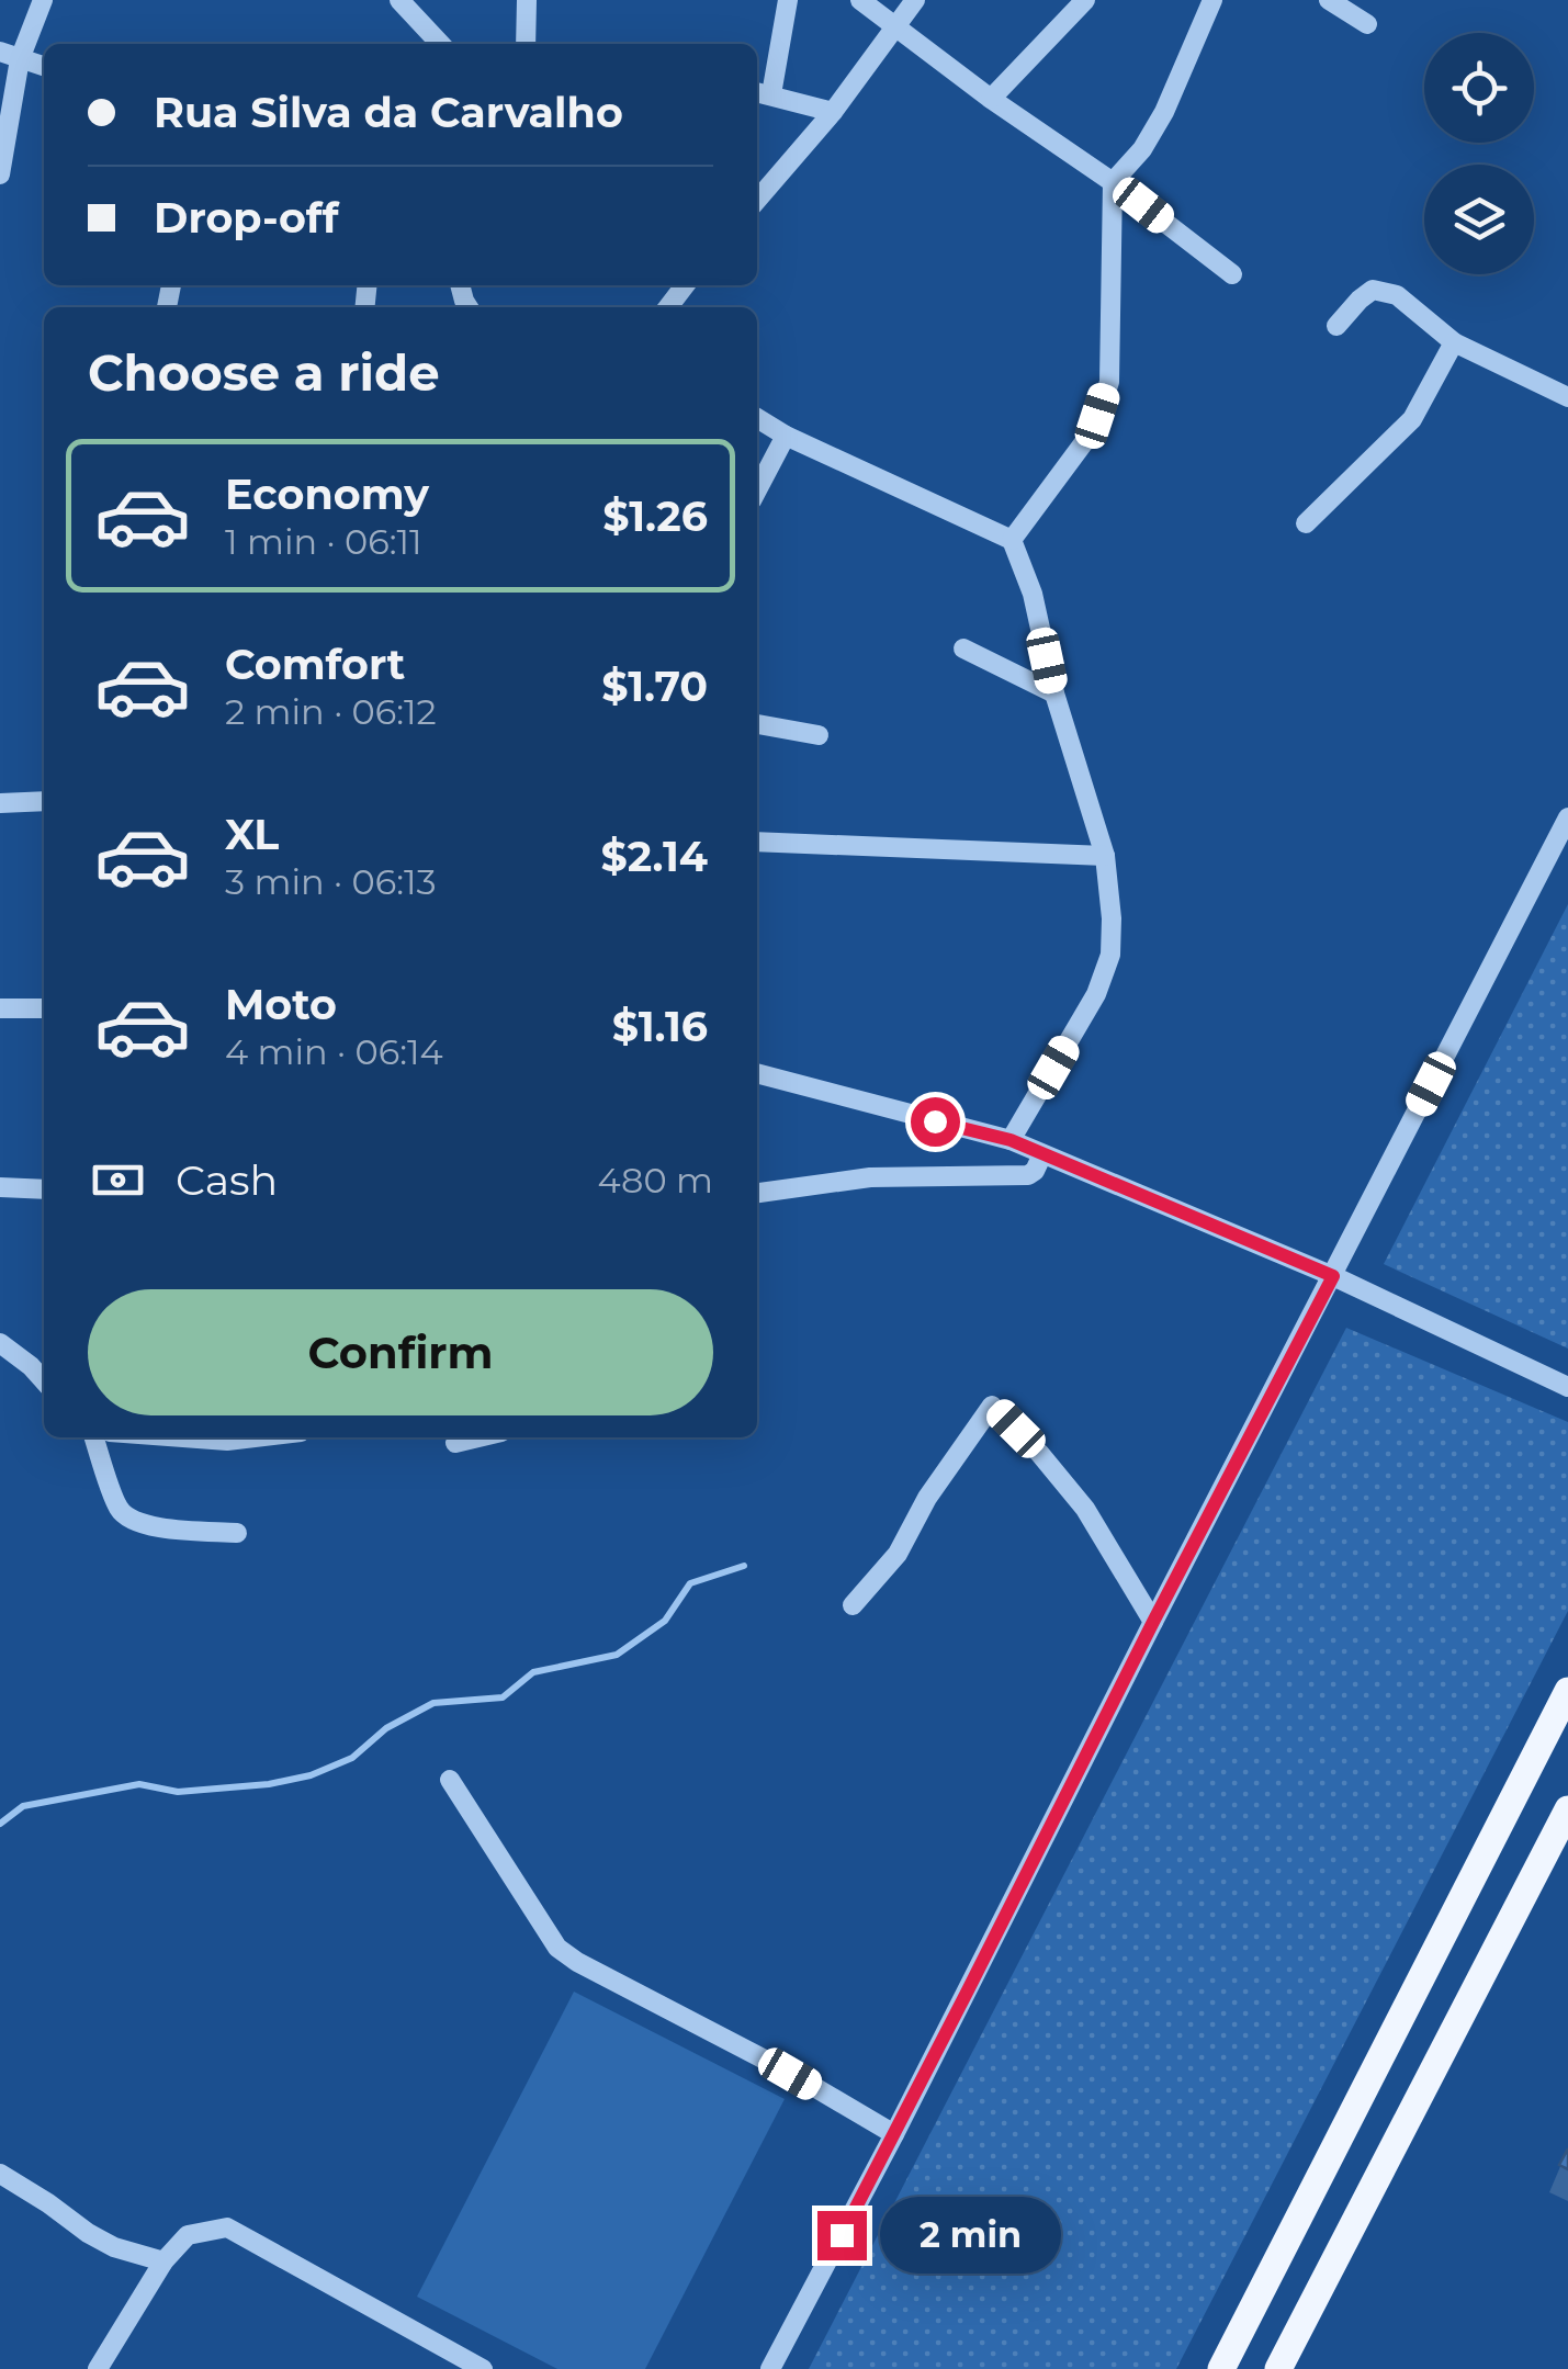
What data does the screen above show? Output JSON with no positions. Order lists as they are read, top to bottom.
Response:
{
  "page": {
    "banner": ["Rua Silva da Carvalho", "Drop-off"],
    "heading": "Choose a ride",
    "list": [
      {
        "name": "Economy",
        "note": "1 min · 06:11",
        "value": "$1.26"
      },
      {
        "name": "Comfort",
        "note": "2 min · 06:12",
        "value": "$1.70"
      },
      {
        "name": "XL",
        "note": "3 min · 06:13",
        "value": "$2.14"
      },
      {
        "name": "Moto",
        "note": "4 min · 06:14",
        "value": "$1.16"
      }
    ],
    "pay": ["Cash", "480 m"],
    "buttons": "Confirm",
    "bubble": "2 min"
  }
}
